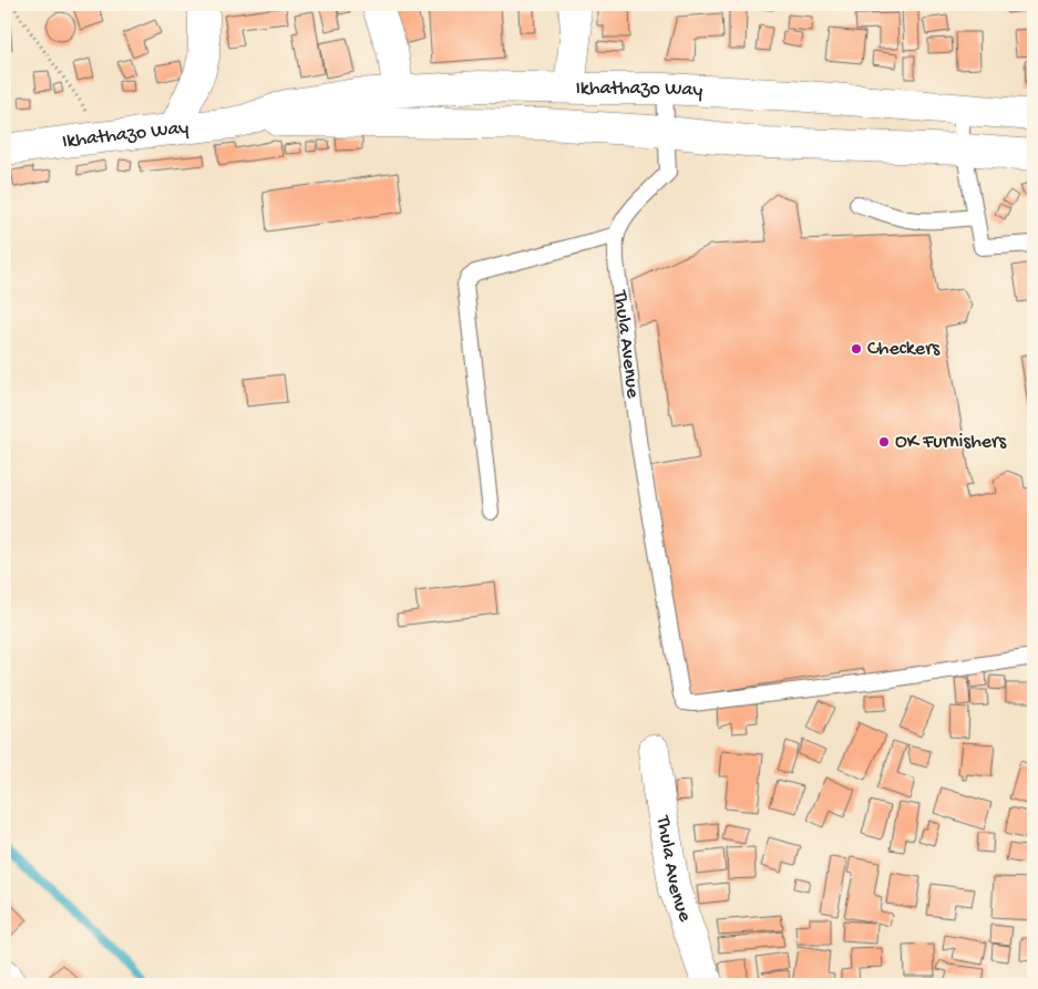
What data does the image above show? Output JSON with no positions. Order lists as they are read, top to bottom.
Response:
{
  "streets": {
    "street": ["Ikhathazo Way", "Thula Avenue"]
  },
  "crossings": [
    ["Ikhathazo Way", "Thula Avenue"]
  ],
  "places": ["Checkers", "OK Furnishers"]
}
